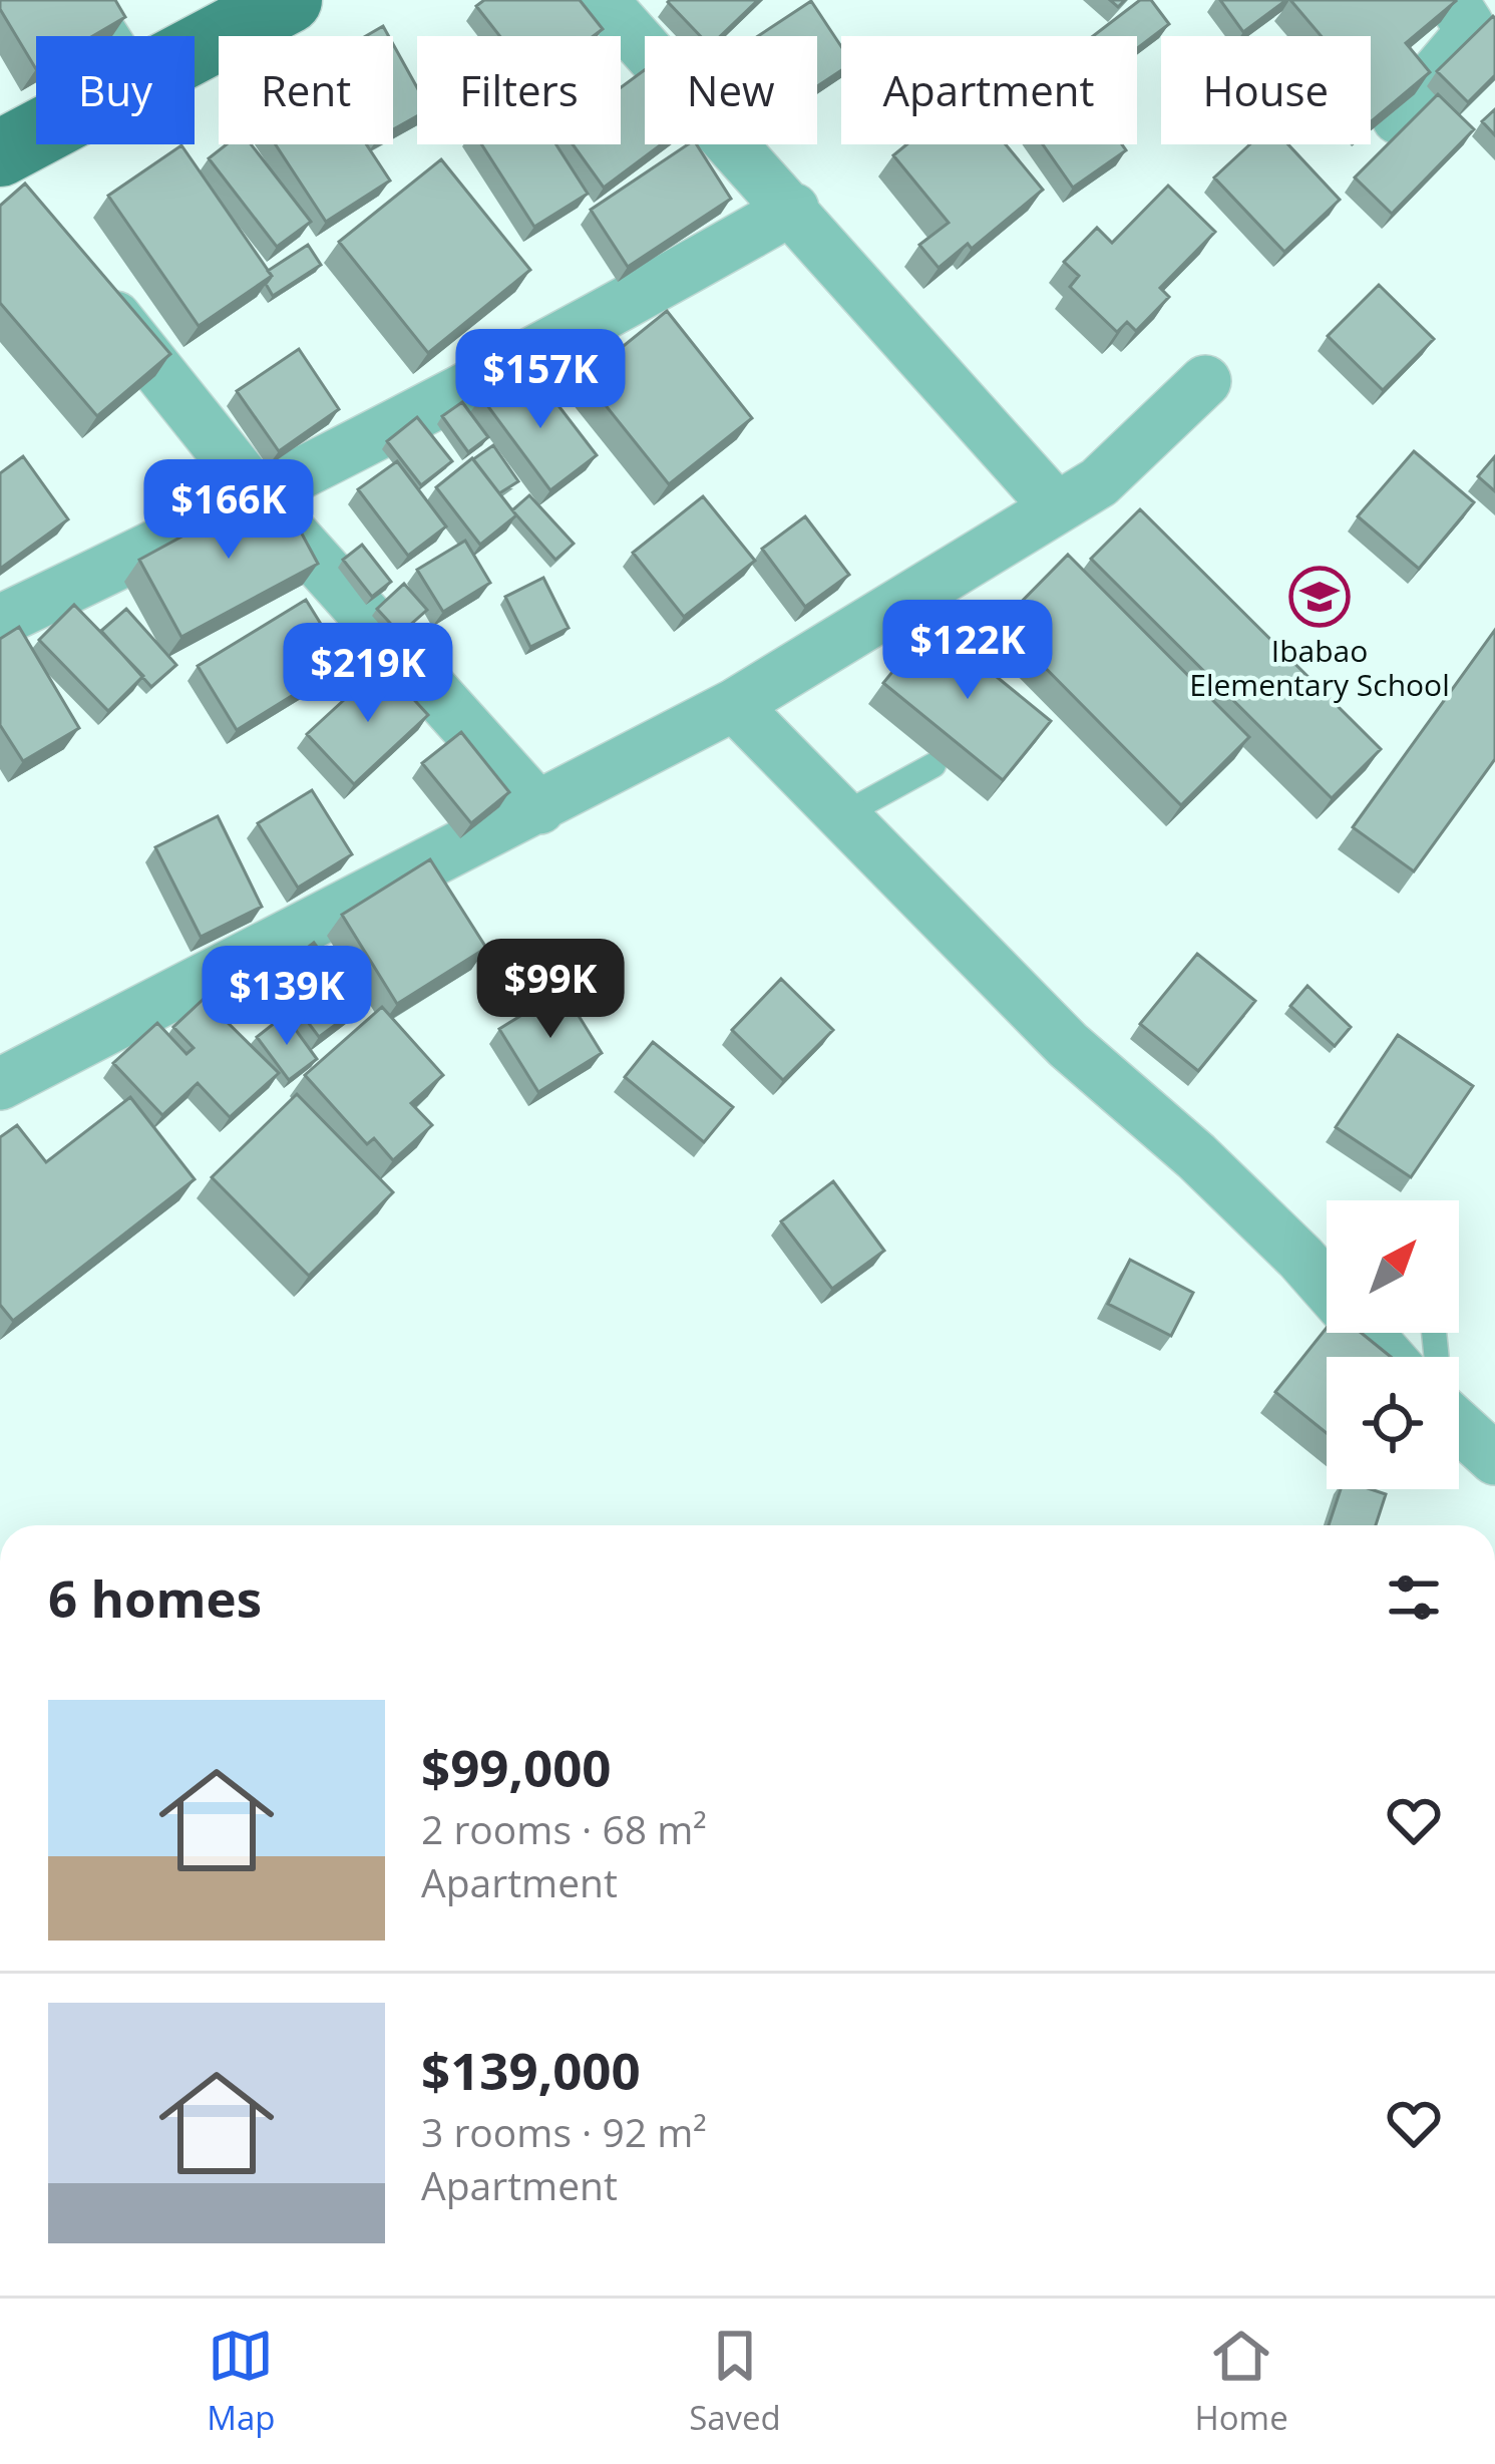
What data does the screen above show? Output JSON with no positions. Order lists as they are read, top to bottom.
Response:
{
  "places": {
    "school or university": ["Ibabao Elementary School"]
  },
  "north": "top right",
  "page": {
    "chip": [
      "Buy",
      "Rent",
      "Filters",
      "New",
      "Apartment",
      "House"
    ],
    "price": [
      "$157K",
      "$166K",
      "$122K",
      "$219K",
      "$99K",
      "$139K"
    ],
    "heading": "6 homes",
    "list": [
      {
        "name": "$99,000",
        "note": "2 rooms · 68 m² · Apartment"
      },
      {
        "name": "$139,000",
        "note": "3 rooms · 92 m² · Apartment"
      }
    ],
    "tabs": ["Map", "Saved", "Home"]
  }
}
